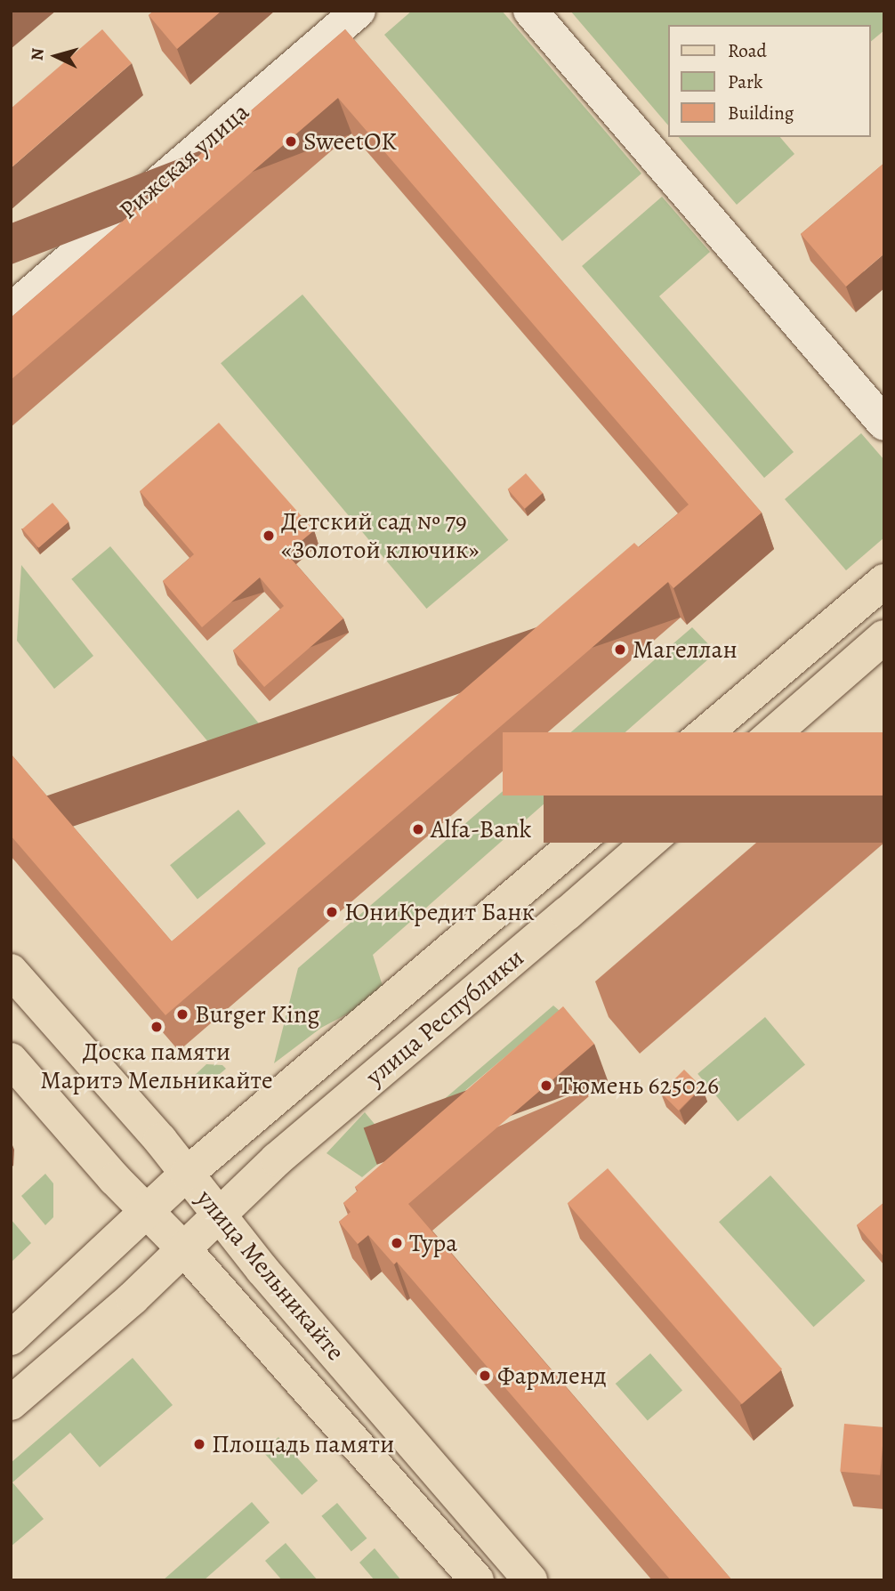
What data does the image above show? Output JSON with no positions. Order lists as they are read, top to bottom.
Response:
{
  "streets": {
    "main road": ["улица Республики", "улица Мельникайте"],
    "street": ["Рижская улица"]
  },
  "crossings": [
    ["улица Республики", "улица Мельникайте"]
  ],
  "places": [
    "SweetOK",
    "Детский сад № 79 «Золотой ключик»",
    "Магеллан",
    "Alfa-Bank",
    "ЮниКредит Банк",
    "Burger King",
    "Доска памяти Маритэ Мельникайте",
    "Тюмень 625026",
    "Тура",
    "Фармленд",
    "Площадь памяти"
  ],
  "legend": ["Road", "Park", "Building"],
  "north": "left"
}
